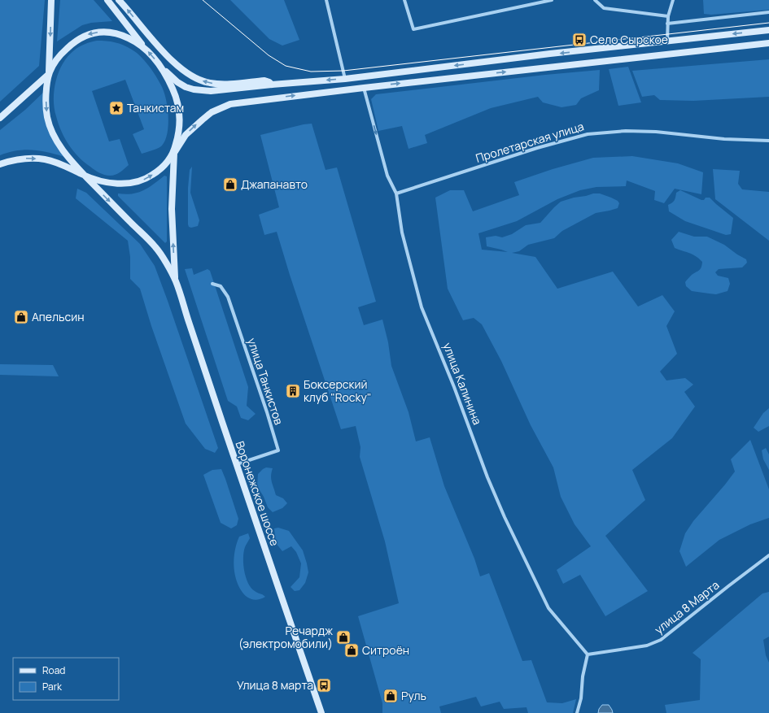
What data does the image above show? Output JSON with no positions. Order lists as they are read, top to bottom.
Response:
{
  "streets": {
    "main road": ["Воронежское шоссе"],
    "street": [
      "Пролетарская улица",
      "улица Танкистов",
      "улица Калинина",
      "улица 8 Марта"
    ]
  },
  "crossings": [
    ["Пролетарская улица", "улица Калинина"],
    ["улица Танкистов", "Воронежское шоссе"],
    ["улица Калинина", "улица 8 Марта"]
  ],
  "places": {
    "bus stop": ["Село Сырское", "Улица 8 марта"],
    "place": ["Танкистам"],
    "shop": [
      "Джапанавто",
      "Апельсин",
      "Речардж (электромобили)",
      "Ситроён",
      "Руль"
    ],
    "building": ["Боксерский клуб \"Rocky\""]
  },
  "legend": ["Road", "Park"]
}
